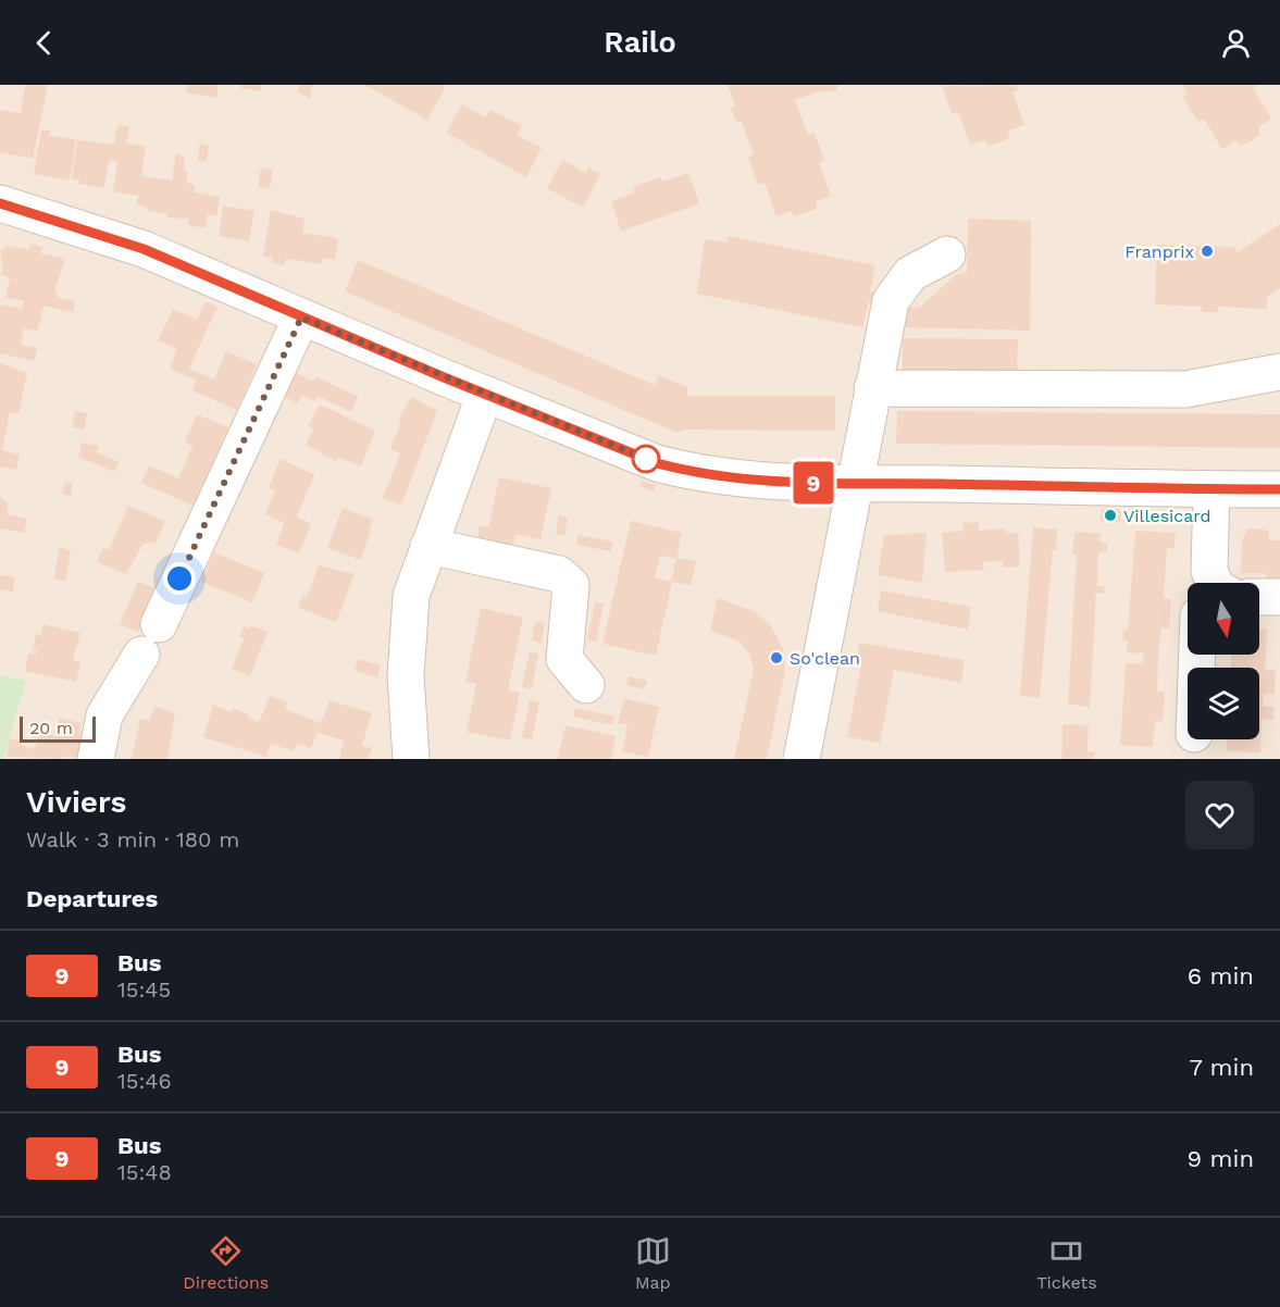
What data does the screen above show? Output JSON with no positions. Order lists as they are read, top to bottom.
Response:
{
  "places": ["Franprix", "Villesicard", "So'clean"],
  "lines": ["bus line 9"],
  "scale_bar": "20 m",
  "north": "bottom",
  "page": {
    "header": "Railo",
    "on_map": "9",
    "scale": "20 m",
    "heading": [
      ["Viviers", "Walk · 3 min · 180 m"],
      "Departures"
    ],
    "list": [
      {
        "mark": "9",
        "name": "Bus",
        "note": "15:45",
        "value": "6 min"
      },
      {
        "mark": "9",
        "name": "Bus",
        "note": "15:46",
        "value": "7 min"
      },
      {
        "mark": "9",
        "name": "Bus",
        "note": "15:48",
        "value": "9 min"
      }
    ],
    "tabs": ["Directions", "Map", "Tickets"]
  }
}
